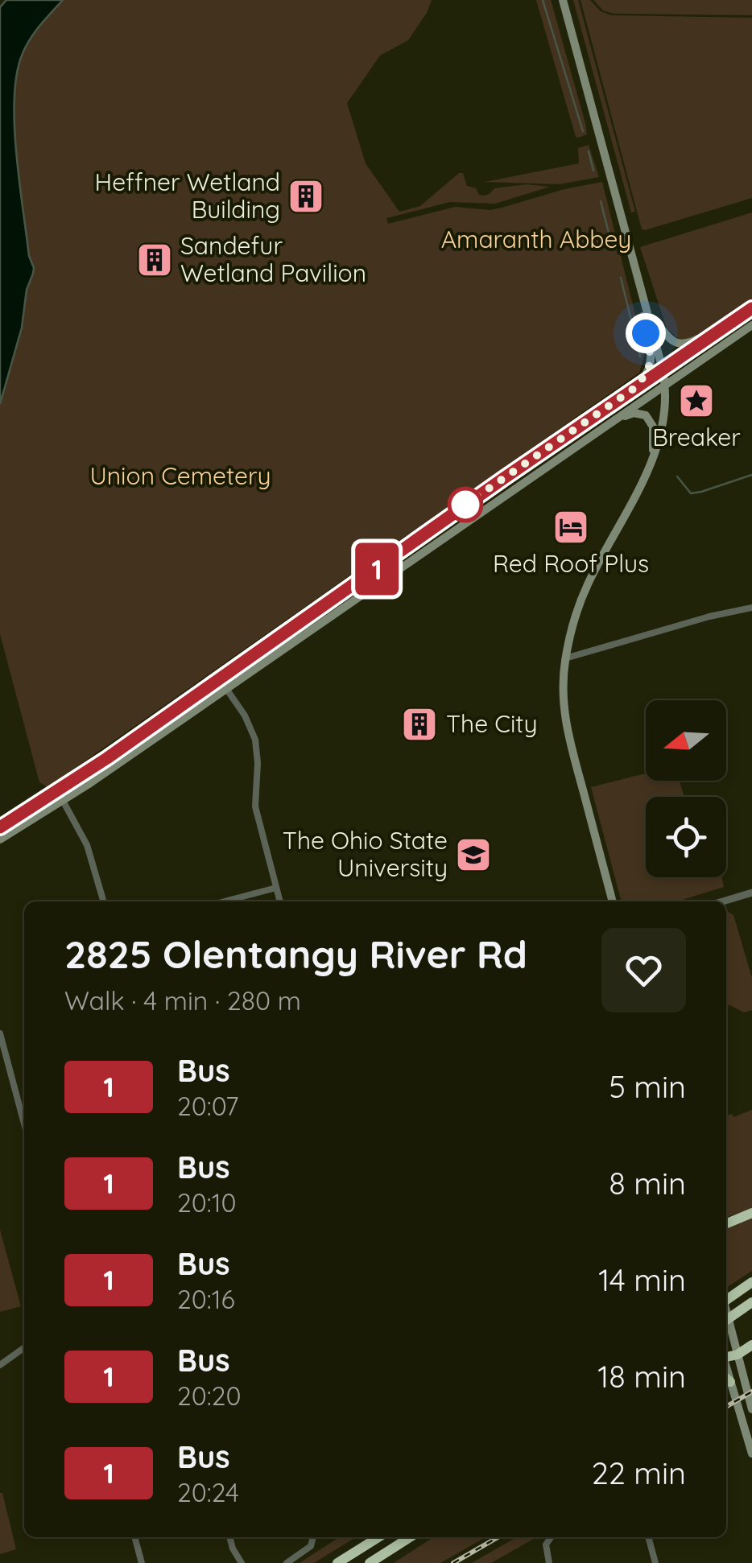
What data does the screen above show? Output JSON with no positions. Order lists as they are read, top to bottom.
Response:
{
  "parks": ["Amaranth Abbey", "Union Cemetery"],
  "places": {
    "building": ["Heffner Wetland Building", "Sandefur Wetland Pavilion", "The City"],
    "place": ["Breaker"],
    "hotel": ["Red Roof Plus"],
    "school or university": ["The Ohio State University"]
  },
  "lines": ["bus line 1"],
  "north": "left",
  "page": {
    "on_map": "1",
    "heading": ["2825 Olentangy River Rd", "Walk · 4 min · 280 m"],
    "list": [
      {
        "mark": "1",
        "name": "Bus",
        "note": "20:07",
        "value": "5 min"
      },
      {
        "mark": "1",
        "name": "Bus",
        "note": "20:10",
        "value": "8 min"
      },
      {
        "mark": "1",
        "name": "Bus",
        "note": "20:16",
        "value": "14 min"
      },
      {
        "mark": "1",
        "name": "Bus",
        "note": "20:20",
        "value": "18 min"
      },
      {
        "mark": "1",
        "name": "Bus",
        "note": "20:24",
        "value": "22 min"
      }
    ]
  }
}
